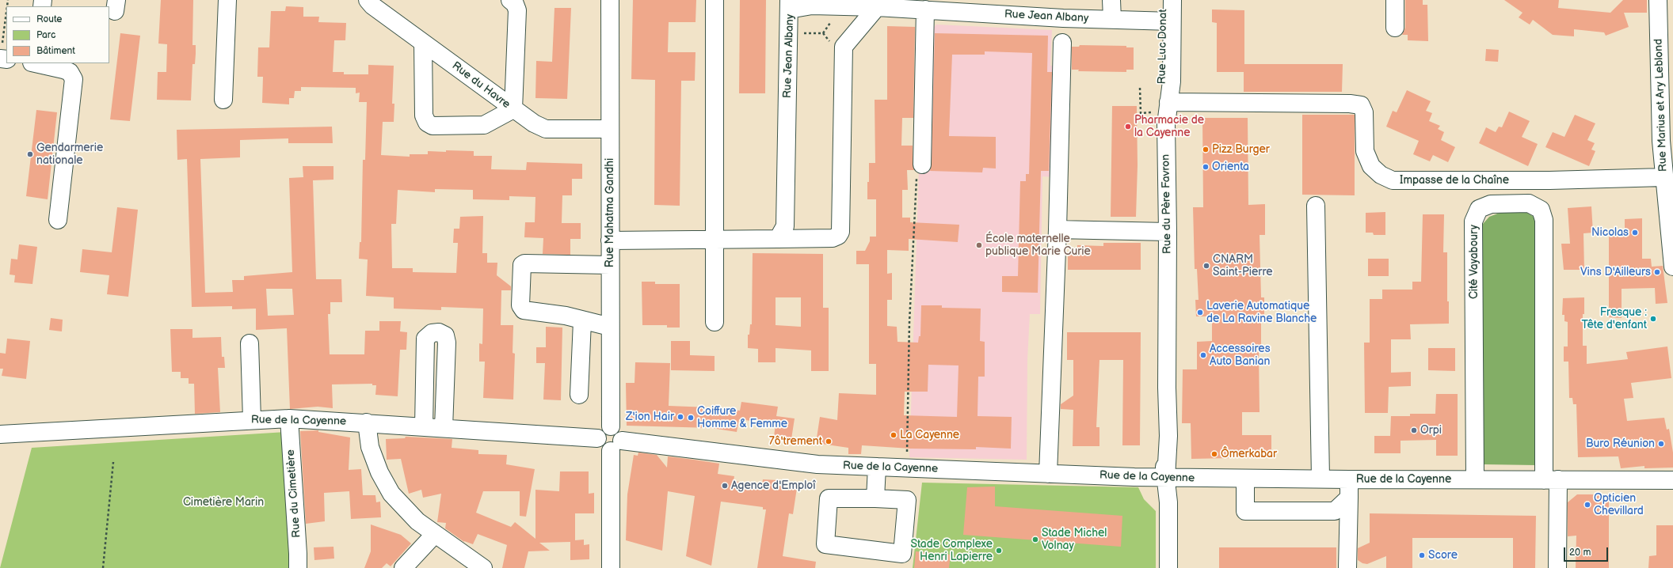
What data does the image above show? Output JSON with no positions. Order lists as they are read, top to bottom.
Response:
{
  "streets": {
    "street": [
      "Rue Jean Albany",
      "Rue Luc Donat",
      "Rue du Havre",
      "Rue Marius et Ary Leblond",
      "Impasse de la Chaîne",
      "Rue du Père Favron",
      "Rue Mahatma Gandhi",
      "Cité Vayaboury",
      "Rue de la Cayenne",
      "Rue du Cimetière"
    ]
  },
  "crossings": [
    ["Rue Jean Albany", "Rue Luc Donat"],
    ["Rue Jean Albany", "Rue du Père Favron"],
    ["Rue Luc Donat", "Rue du Père Favron"],
    ["Rue du Havre", "Rue Mahatma Gandhi"],
    ["Rue Marius et Ary Leblond", "Impasse de la Chaîne"],
    ["Impasse de la Chaîne", "Rue du Père Favron"],
    ["Rue du Père Favron", "Rue de la Cayenne"],
    ["Rue Mahatma Gandhi", "Rue de la Cayenne"],
    ["Cité Vayaboury", "Rue de la Cayenne"],
    ["Rue de la Cayenne", "Rue du Cimetière"]
  ],
  "parks": ["Cimetière Marin"],
  "places": [
    "Pharmacie de la Cayenne",
    "Pizz Burger",
    "Gendarmerie nationale",
    "Orienta",
    "Nicolas",
    "École maternelle publique Marie Curie",
    "CNARM Saint-Pierre",
    "Vins D'Ailleurs",
    "Laverie Automatique de La Ravine Blanche",
    "Fresque : Tête d'enfant",
    "Accessoires Auto Banian",
    "Z'ion Hair",
    "Coiffure Homme & Femme",
    "Orpi",
    "La Cayenne",
    "7ô'trement",
    "Buro Réunion",
    "Ômerkabar",
    "Agence d'Emploî",
    "Opticien Chevillard",
    "Stade Michel Volnay",
    "Stade Complexe Henri Lapierre",
    "Score"
  ],
  "legend": ["Route", "Parc", "Bâtiment"],
  "scale_bar": "20 m"
}
